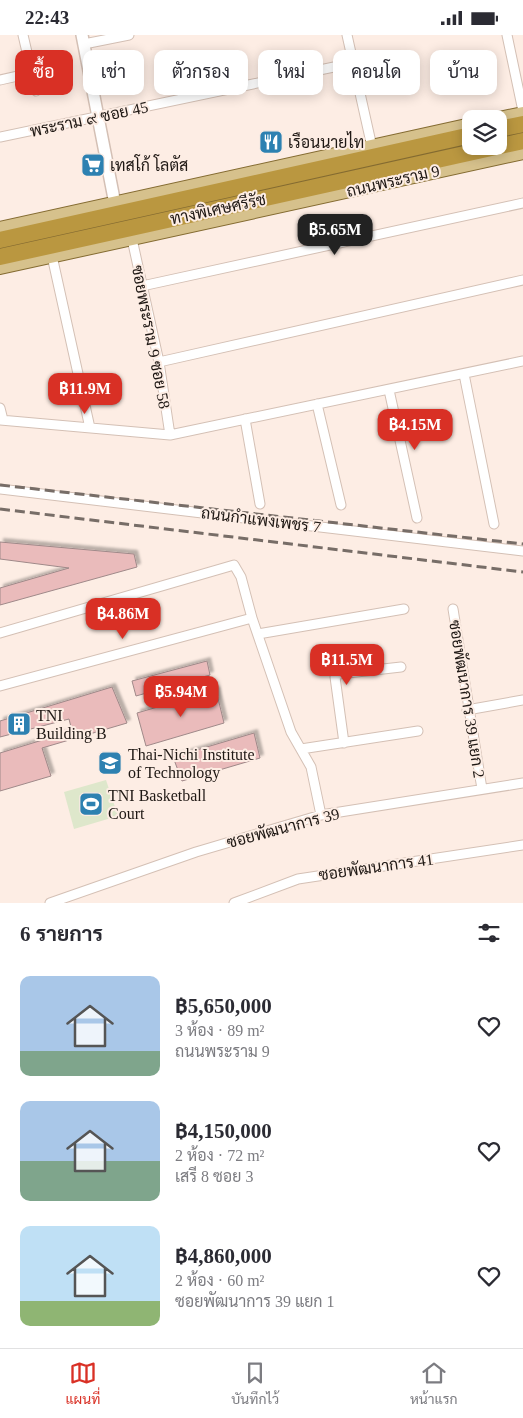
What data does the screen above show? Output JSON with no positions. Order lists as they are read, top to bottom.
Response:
{
  "streets": {
    "highway": ["ทางพิเศษศรีรัช"],
    "main road": ["ถนนพระราม 9"],
    "street": [
      "พระราม ๙ ซอย 45",
      "ซอยพระราม 9 ซอย 58",
      "ถนนกำแพงเพชร 7",
      "ซอยพัฒนาการ 39 แยก 2",
      "ซอยพัฒนาการ 39",
      "ซอยพัฒนาการ 41"
    ]
  },
  "crossings": [
    ["ถนนพระราม 9", "ซอยพระราม 9 ซอย 58"],
    ["ซอยพัฒนาการ 39 แยก 2", "ซอยพัฒนาการ 39"]
  ],
  "places": {
    "restaurant": ["เรือนนายไท"],
    "supermarket": ["เทสโก้ โลตัส"],
    "building": ["TNI Building B"],
    "school or university": ["Thai-Nichi Institute of Technology"],
    "sports": ["TNI Basketball Court"]
  },
  "page": {
    "status": "22:43",
    "chip": [
      "ซื้อ",
      "เช่า",
      "ตัวกรอง",
      "ใหม่",
      "คอนโด",
      "บ้าน"
    ],
    "price": [
      "฿5.65M",
      "฿11.9M",
      "฿4.15M",
      "฿4.86M",
      "฿11.5M",
      "฿5.94M"
    ],
    "heading": "6 รายการ",
    "list": [
      {
        "name": "฿5,650,000",
        "note": "3 ห้อง · 89 m² · ถนนพระราม 9"
      },
      {
        "name": "฿4,150,000",
        "note": "2 ห้อง · 72 m² · เสรี 8 ซอย 3"
      },
      {
        "name": "฿4,860,000",
        "note": "2 ห้อง · 60 m² · ซอยพัฒนาการ 39 แยก 1"
      }
    ],
    "tabs": ["แผนที่", "บันทึกไว้", "หน้าแรก"]
  }
}
